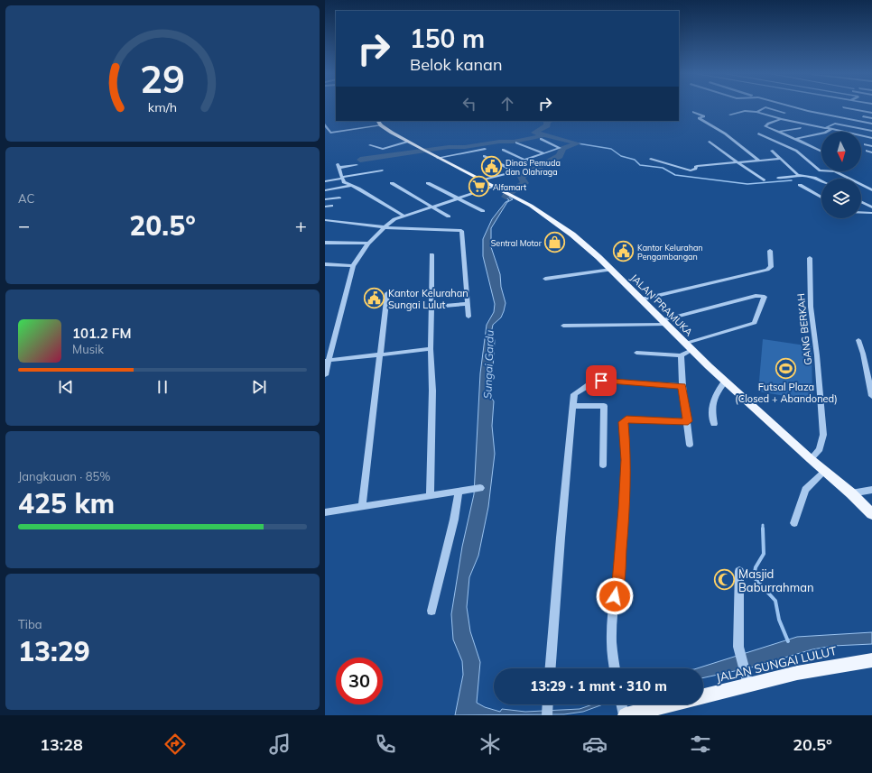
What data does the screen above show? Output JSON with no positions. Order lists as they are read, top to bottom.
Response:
{
  "streets": {
    "main road": ["JALAN PRAMUKA", "JALAN SUNGAI LULUT"],
    "street": ["GANG BERKAH"]
  },
  "crossings": [
    ["JALAN PRAMUKA", "GANG BERKAH"]
  ],
  "water": ["Sungai Gardu"],
  "places": {
    "public building": ["Dinas Pemuda dan Olahraga", "Kantor Kelurahan Pengambangan", "Kantor Kelurahan Sungai Lulut"],
    "supermarket": ["Alfamart"],
    "shop": ["Sentral Motor"],
    "sports": ["Futsal Plaza (Closed + Abandoned)"],
    "mosque": ["Masjid Baburrahman"]
  },
  "north": "bottom",
  "page": {
    "turn": ["150 m", "Belok kanan"],
    "tile": [
      "AC",
      ["Jangkauan · 85%", "425 km"],
      ["Tiba", "13:29"]
    ],
    "heat": ["−", "20.5°", "+"],
    "song": ["101.2 FM", "Musik"],
    "limit": "30",
    "trip": "13:29 · 1 mnt · 310 m",
    "tabs": ["13:28", "20.5°"],
    "gauge": ["29", "km/h"]
  }
}
